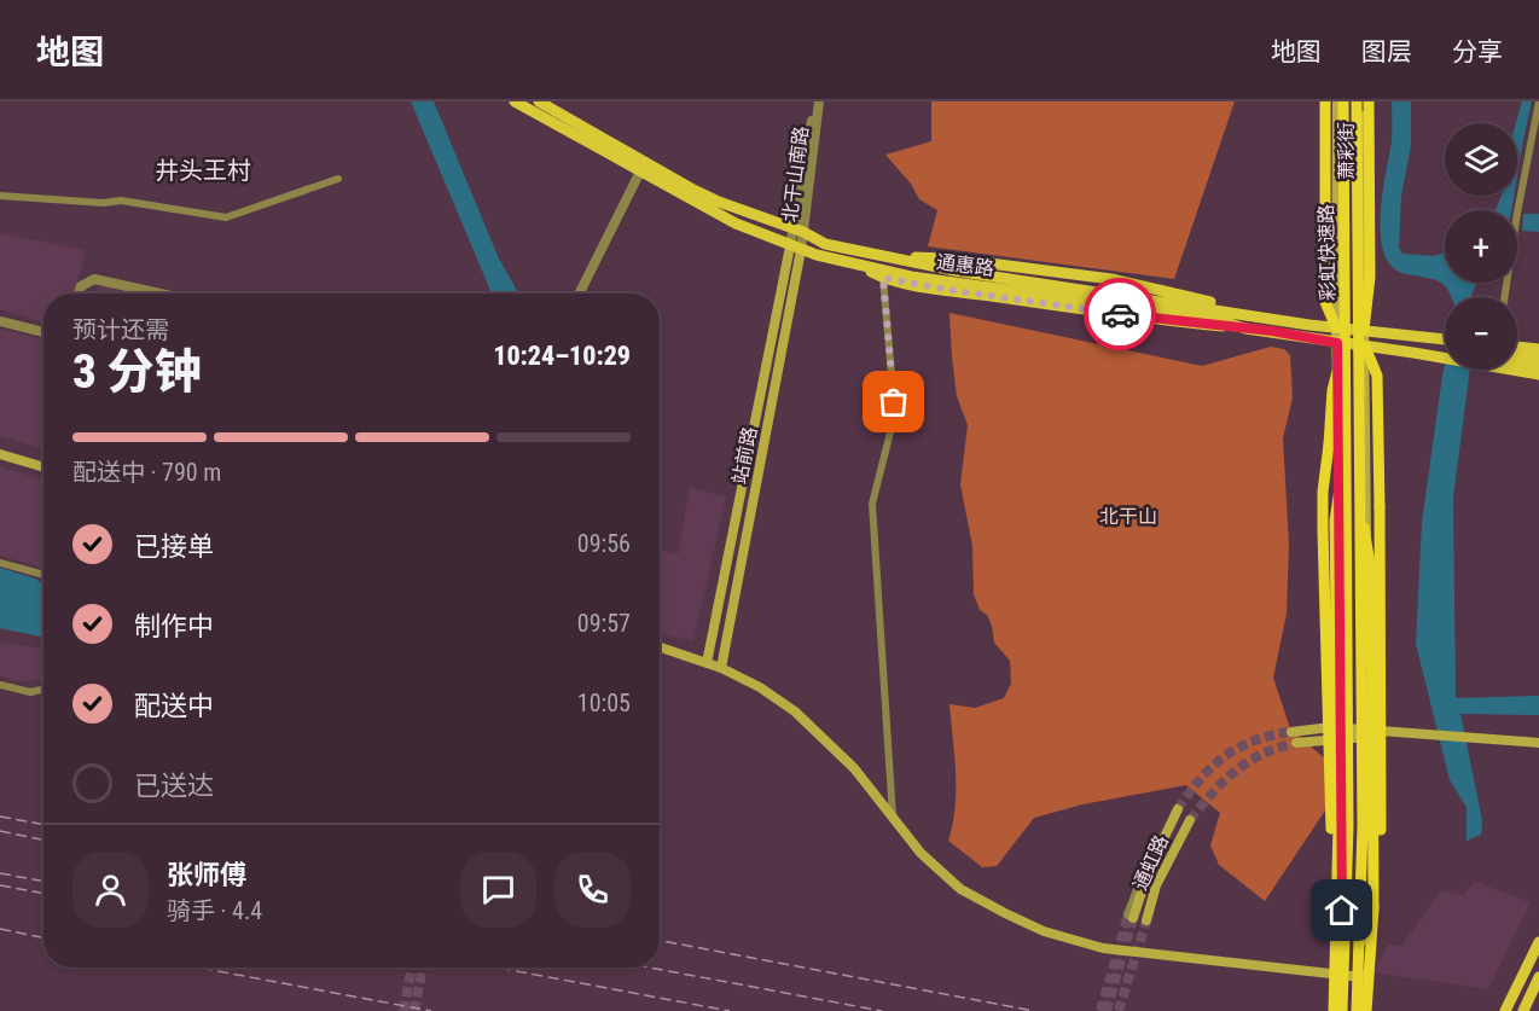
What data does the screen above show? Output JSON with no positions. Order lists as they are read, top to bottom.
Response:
{
  "streets": {
    "highway": ["彩虹快速路"],
    "main road": [
      "萧彩街",
      "通惠路",
      "站前路",
      "通虹路"
    ],
    "street": ["北干山南路"]
  },
  "crossings": [
    ["萧彩街", "通惠路"],
    ["北干山南路", "通惠路"],
    ["北干山南路", "站前路"],
    ["通惠路", "站前路"]
  ],
  "districts": ["井头王村"],
  "parks": ["北干山"],
  "page": {
    "header": "地图",
    "nav": ["地图", "图层", "分享"],
    "map_buttons": ["+", "−"],
    "heading": ["3 分钟", "预计还需", "10:24–10:29"],
    "panel": ["张师傅", "骑手 · 4.4"],
    "bar": "配送中 · 790 m",
    "list": [
      ["已接单", "09:56"],
      ["制作中", "09:57"],
      ["配送中", "10:05"],
      "已送达"
    ]
  }
}
